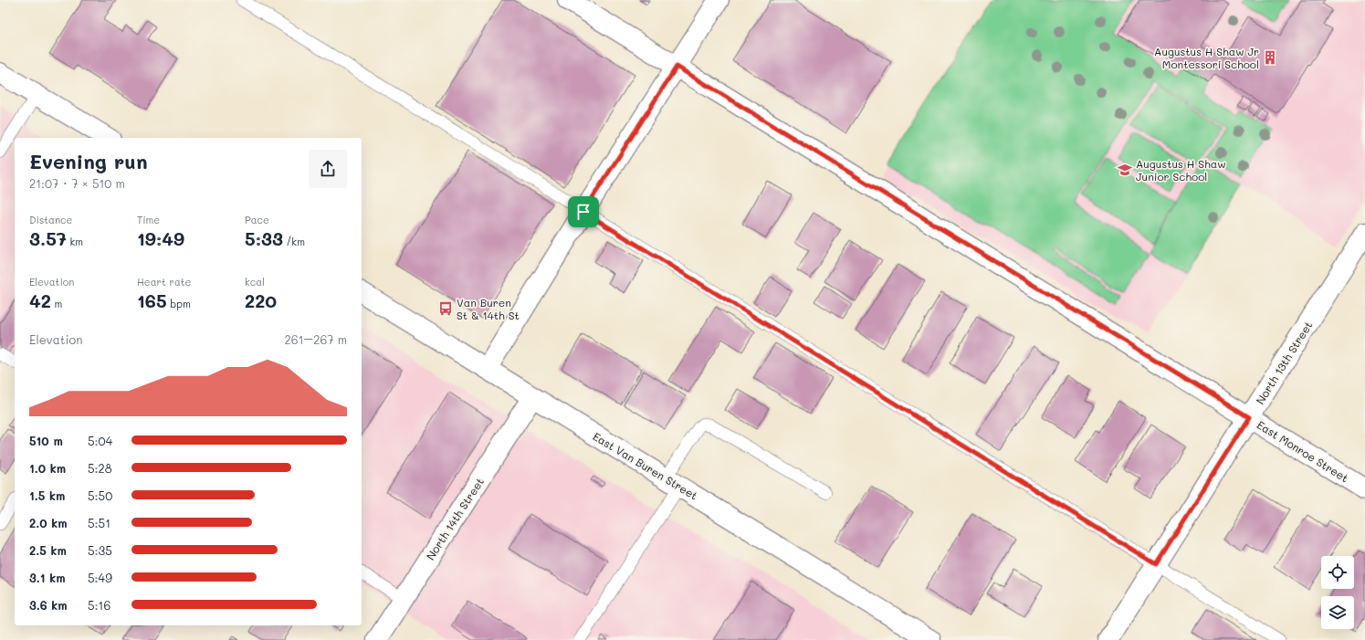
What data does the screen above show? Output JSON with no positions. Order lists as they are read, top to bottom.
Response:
{
  "streets": {
    "street": [
      "North 13th Street",
      "East Monroe Street",
      "East Van Buren Street",
      "North 14th Street"
    ]
  },
  "crossings": [
    ["North 13th Street", "East Monroe Street"],
    ["East Van Buren Street", "North 14th Street"]
  ],
  "places": {
    "building": ["Augustus H Shaw Jr Montessori School"],
    "school or university": ["Augustus H Shaw Junior School"],
    "bus stop": ["Van Buren St & 14th St"]
  },
  "page": {
    "heading": ["Evening run", "21:07 · 7 × 510 m"],
    "stats": [
      ["Distance", "3.57 km"],
      ["Time", "19:49"],
      ["Pace", "5:33 /km"],
      ["Elevation", "42 m"],
      ["Heart rate", "165 bpm"],
      ["kcal", "220"]
    ],
    "chart": ["Elevation", "261–267 m"],
    "list": [
      {
        "name": "510 m",
        "note": "5:04"
      },
      {
        "name": "1.0 km",
        "note": "5:28"
      },
      {
        "name": "1.5 km",
        "note": "5:50"
      },
      {
        "name": "2.0 km",
        "note": "5:51"
      },
      {
        "name": "2.5 km",
        "note": "5:35"
      },
      {
        "name": "3.1 km",
        "note": "5:49"
      },
      {
        "name": "3.6 km",
        "note": "5:16"
      }
    ]
  }
}
